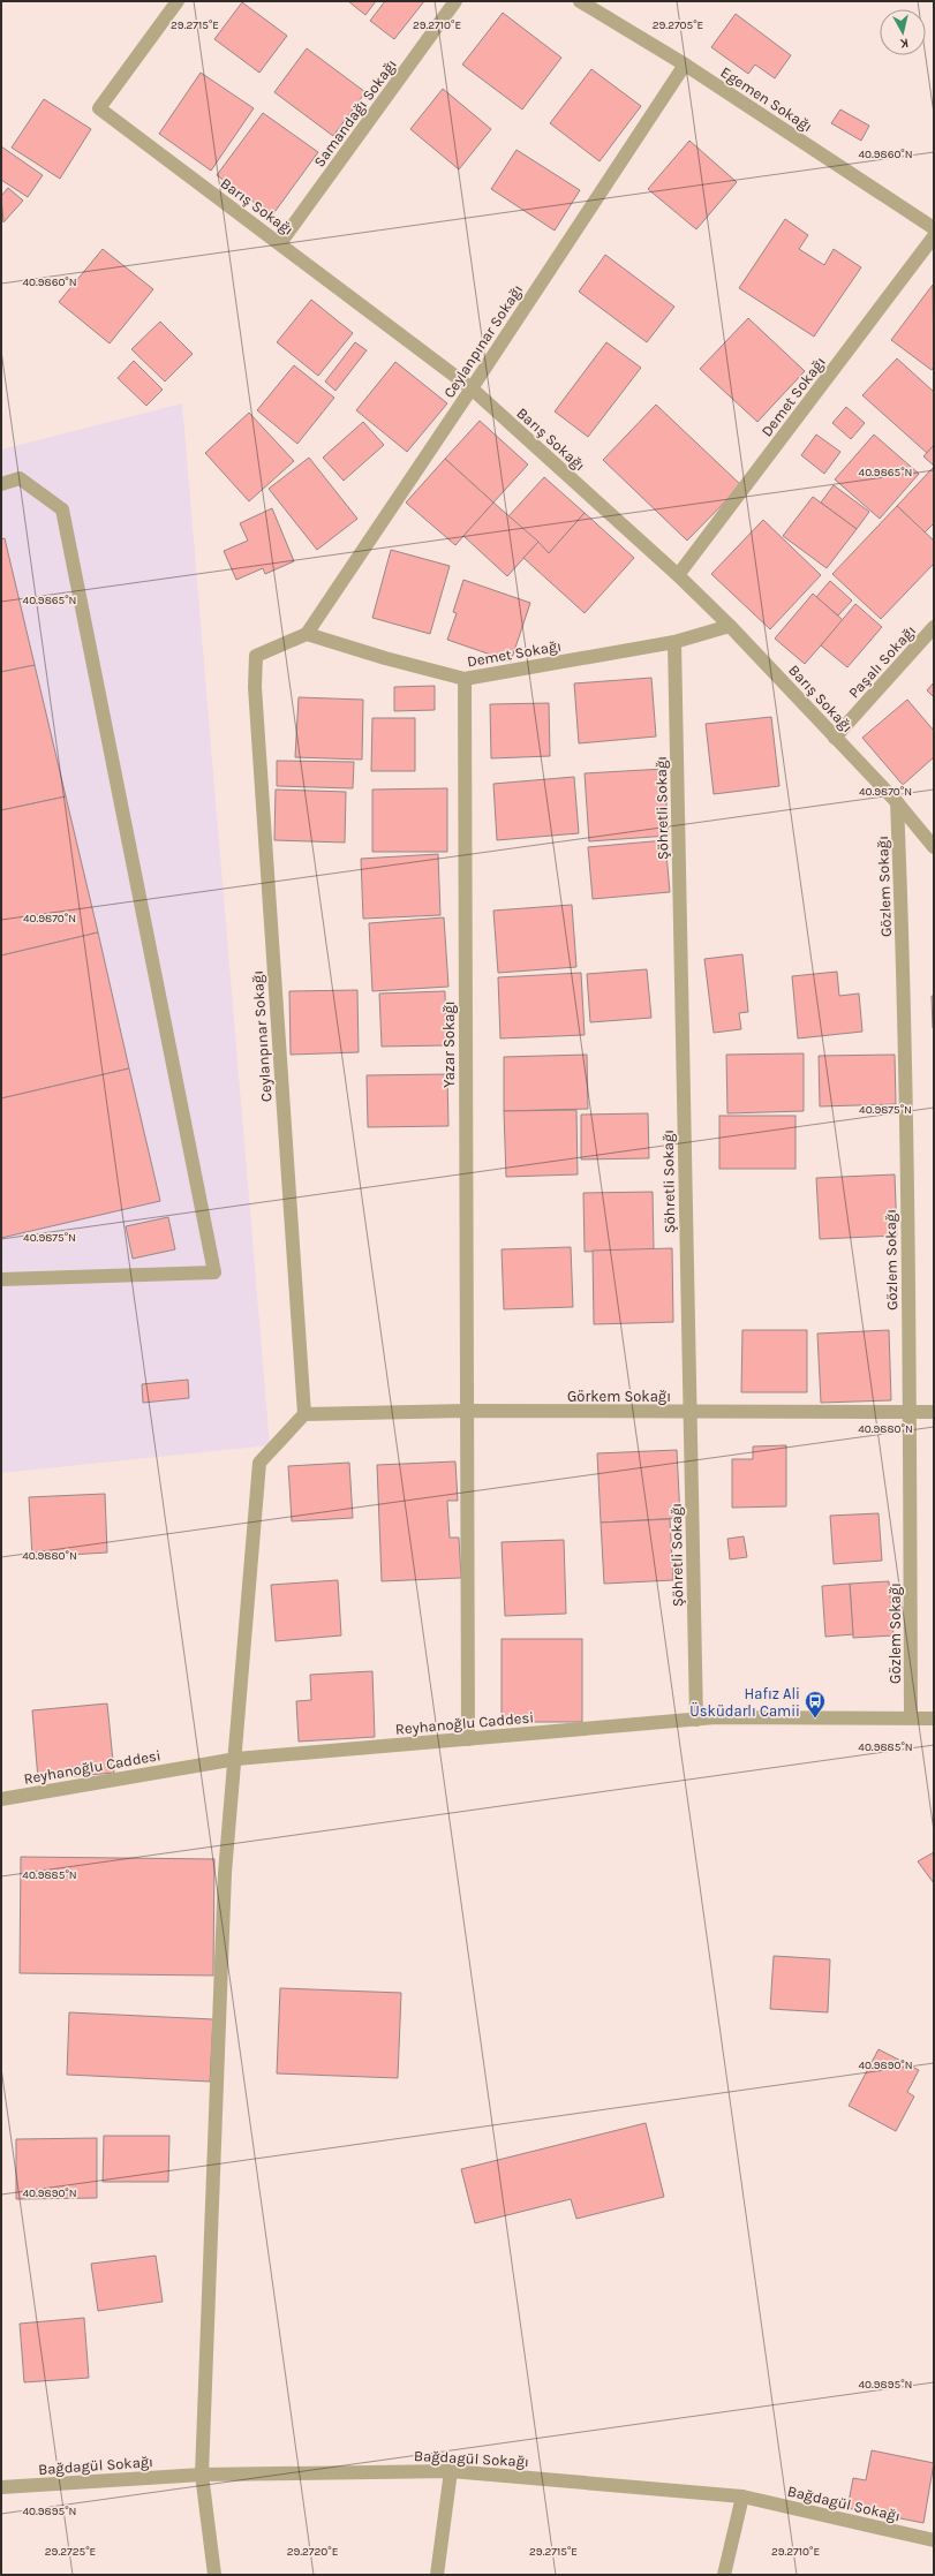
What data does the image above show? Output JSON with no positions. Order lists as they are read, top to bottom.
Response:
{
  "streets": {
    "street": [
      "Egemen Sokağı",
      "Samandağı Sokağı",
      "Barış Sokağı",
      "Ceylanpınar Sokağı",
      "Demet Sokağı",
      "Paşalı Sokağı",
      "Şöhretli Sokağı",
      "Gözlem Sokağı",
      "Yazar Sokağı",
      "Görkem Sokağı",
      "Reyhanoğlu Caddesi",
      "Bağdagül Sokağı"
    ]
  },
  "crossings": [
    ["Egemen Sokağı", "Ceylanpınar Sokağı"],
    ["Samandağı Sokağı", "Barış Sokağı"],
    ["Barış Sokağı", "Ceylanpınar Sokağı"],
    ["Barış Sokağı", "Demet Sokağı"],
    ["Barış Sokağı", "Paşalı Sokağı"],
    ["Barış Sokağı", "Gözlem Sokağı"],
    ["Ceylanpınar Sokağı", "Demet Sokağı"],
    ["Ceylanpınar Sokağı", "Görkem Sokağı"],
    ["Demet Sokağı", "Şöhretli Sokağı"],
    ["Demet Sokağı", "Yazar Sokağı"],
    ["Şöhretli Sokağı", "Görkem Sokağı"],
    ["Şöhretli Sokağı", "Reyhanoğlu Caddesi"],
    ["Gözlem Sokağı", "Görkem Sokağı"],
    ["Gözlem Sokağı", "Reyhanoğlu Caddesi"],
    ["Yazar Sokağı", "Görkem Sokağı"],
    ["Yazar Sokağı", "Reyhanoğlu Caddesi"]
  ],
  "places": {
    "bus stop": ["Hafız Ali Üsküdarlı Camii"]
  },
  "north": "bottom",
  "coordinates": [
    "29.2715°E",
    "29.2710°E",
    "29.2705°E",
    "40.9860°N",
    "40.9865°N",
    "40.9870°N",
    "40.9875°N",
    "40.9880°N",
    "40.9885°N",
    "40.9890°N",
    "40.9895°N",
    "29.2725°E",
    "29.2720°E"
  ]
}
